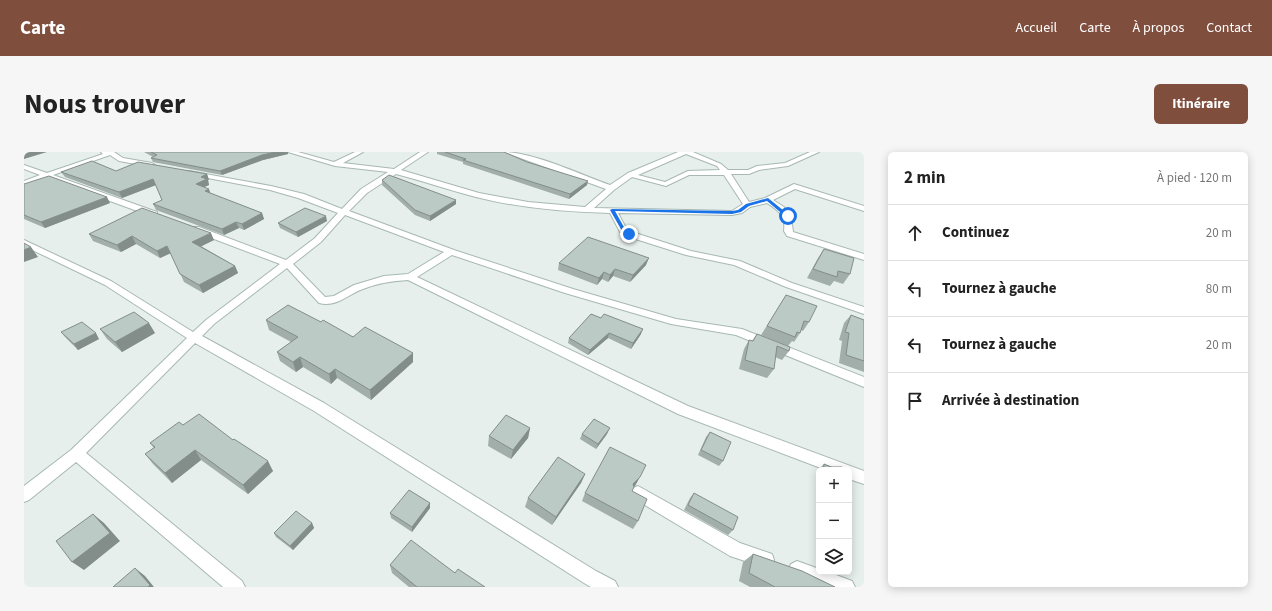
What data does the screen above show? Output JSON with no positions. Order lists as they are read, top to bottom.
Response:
{
  "page": {
    "header": "Carte",
    "nav": [
      "Accueil",
      "Carte",
      "À propos",
      "Contact"
    ],
    "title": "Nous trouver",
    "buttons": "Itinéraire",
    "heading": ["2 min", "À pied · 120 m"],
    "list": [
      ["Continuez", "20 m"],
      ["Tournez à gauche", "80 m"],
      ["Tournez à gauche", "20 m"],
      "Arrivée à destination"
    ],
    "map_buttons": ["+", "−"]
  }
}
